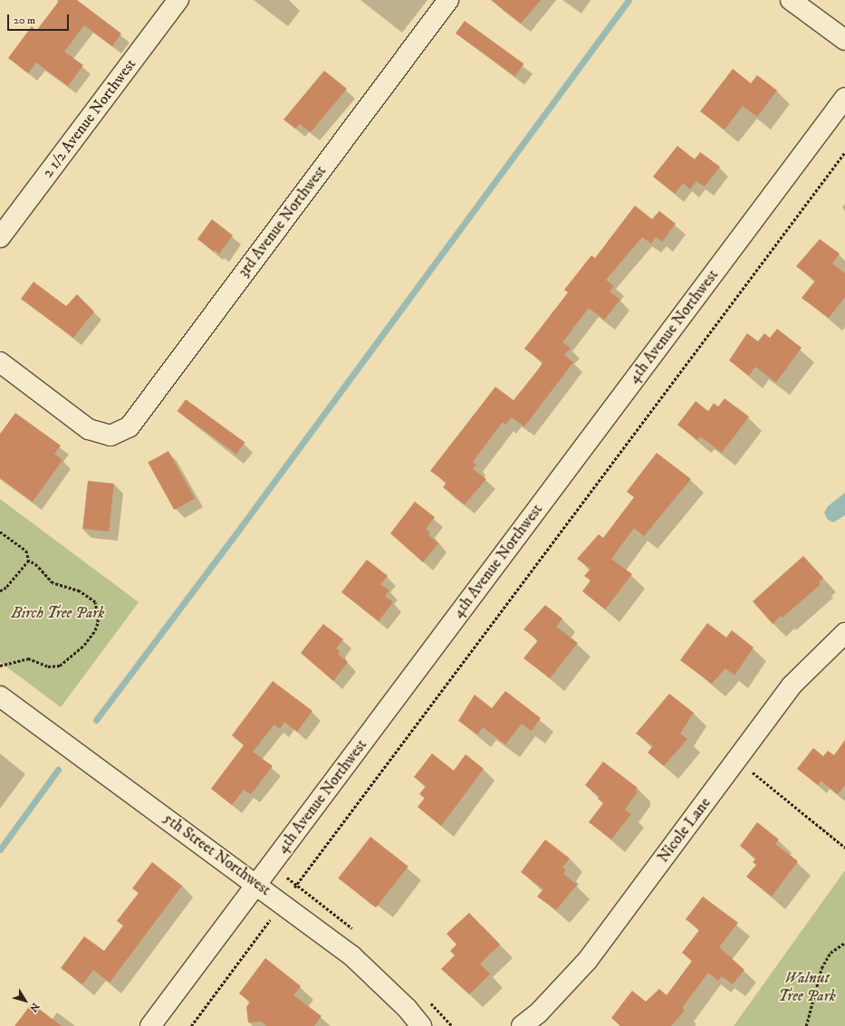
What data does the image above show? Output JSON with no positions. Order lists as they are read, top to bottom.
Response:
{
  "streets": {
    "street": [
      "2 1/2 Avenue Northwest",
      "3rd Avenue Northwest",
      "4th Avenue Northwest",
      "Nicole Lane",
      "5th Street Northwest"
    ]
  },
  "crossings": [
    ["4th Avenue Northwest", "5th Street Northwest"]
  ],
  "parks": ["Birch Tree Park", "Walnut Tree Park"],
  "scale_bar": "20 m",
  "north": "bottom right"
}
